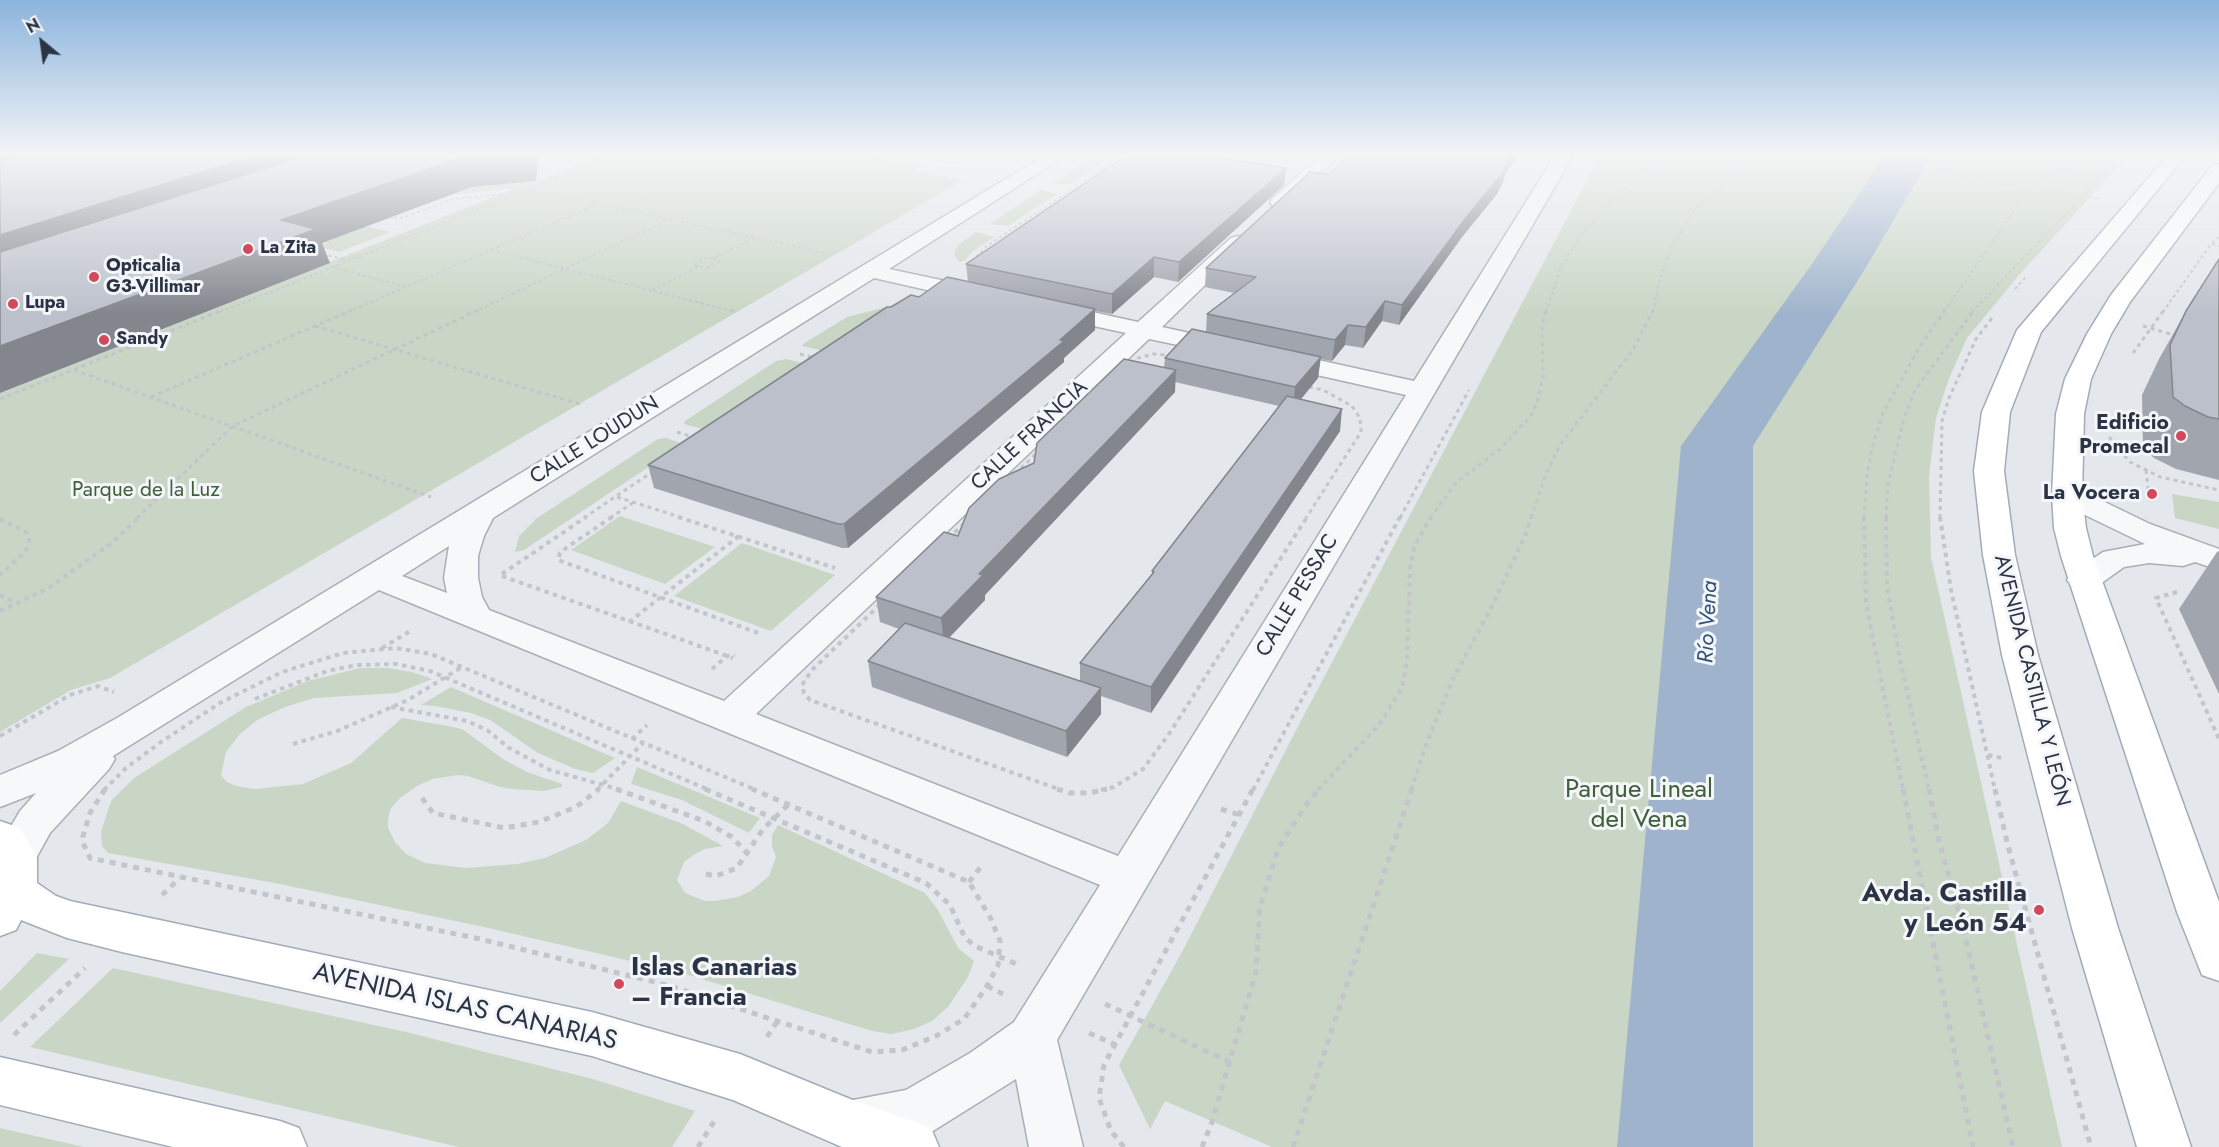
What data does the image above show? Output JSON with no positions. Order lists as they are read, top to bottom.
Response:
{
  "streets": {
    "main road": ["AVENIDA CASTILLA Y LEÓN", "AVENIDA ISLAS CANARIAS"],
    "street": ["CALLE FRANCIA", "CALLE LOUDUN", "CALLE PESSAC"]
  },
  "crossings": [
    ["CALLE LOUDUN", "AVENIDA ISLAS CANARIAS"],
    ["CALLE PESSAC", "AVENIDA ISLAS CANARIAS"]
  ],
  "water": ["Río Vena"],
  "parks": ["Parque de la Luz", "Parque Lineal del Vena"],
  "places": [
    "La Zita",
    "Opticalia G3-Villimar",
    "Lupa",
    "Sandy",
    "Edificio Promecal",
    "La Vocera",
    "Avda. Castilla y León 54",
    "Islas Canarias – Francia"
  ],
  "north": "top left"
}
